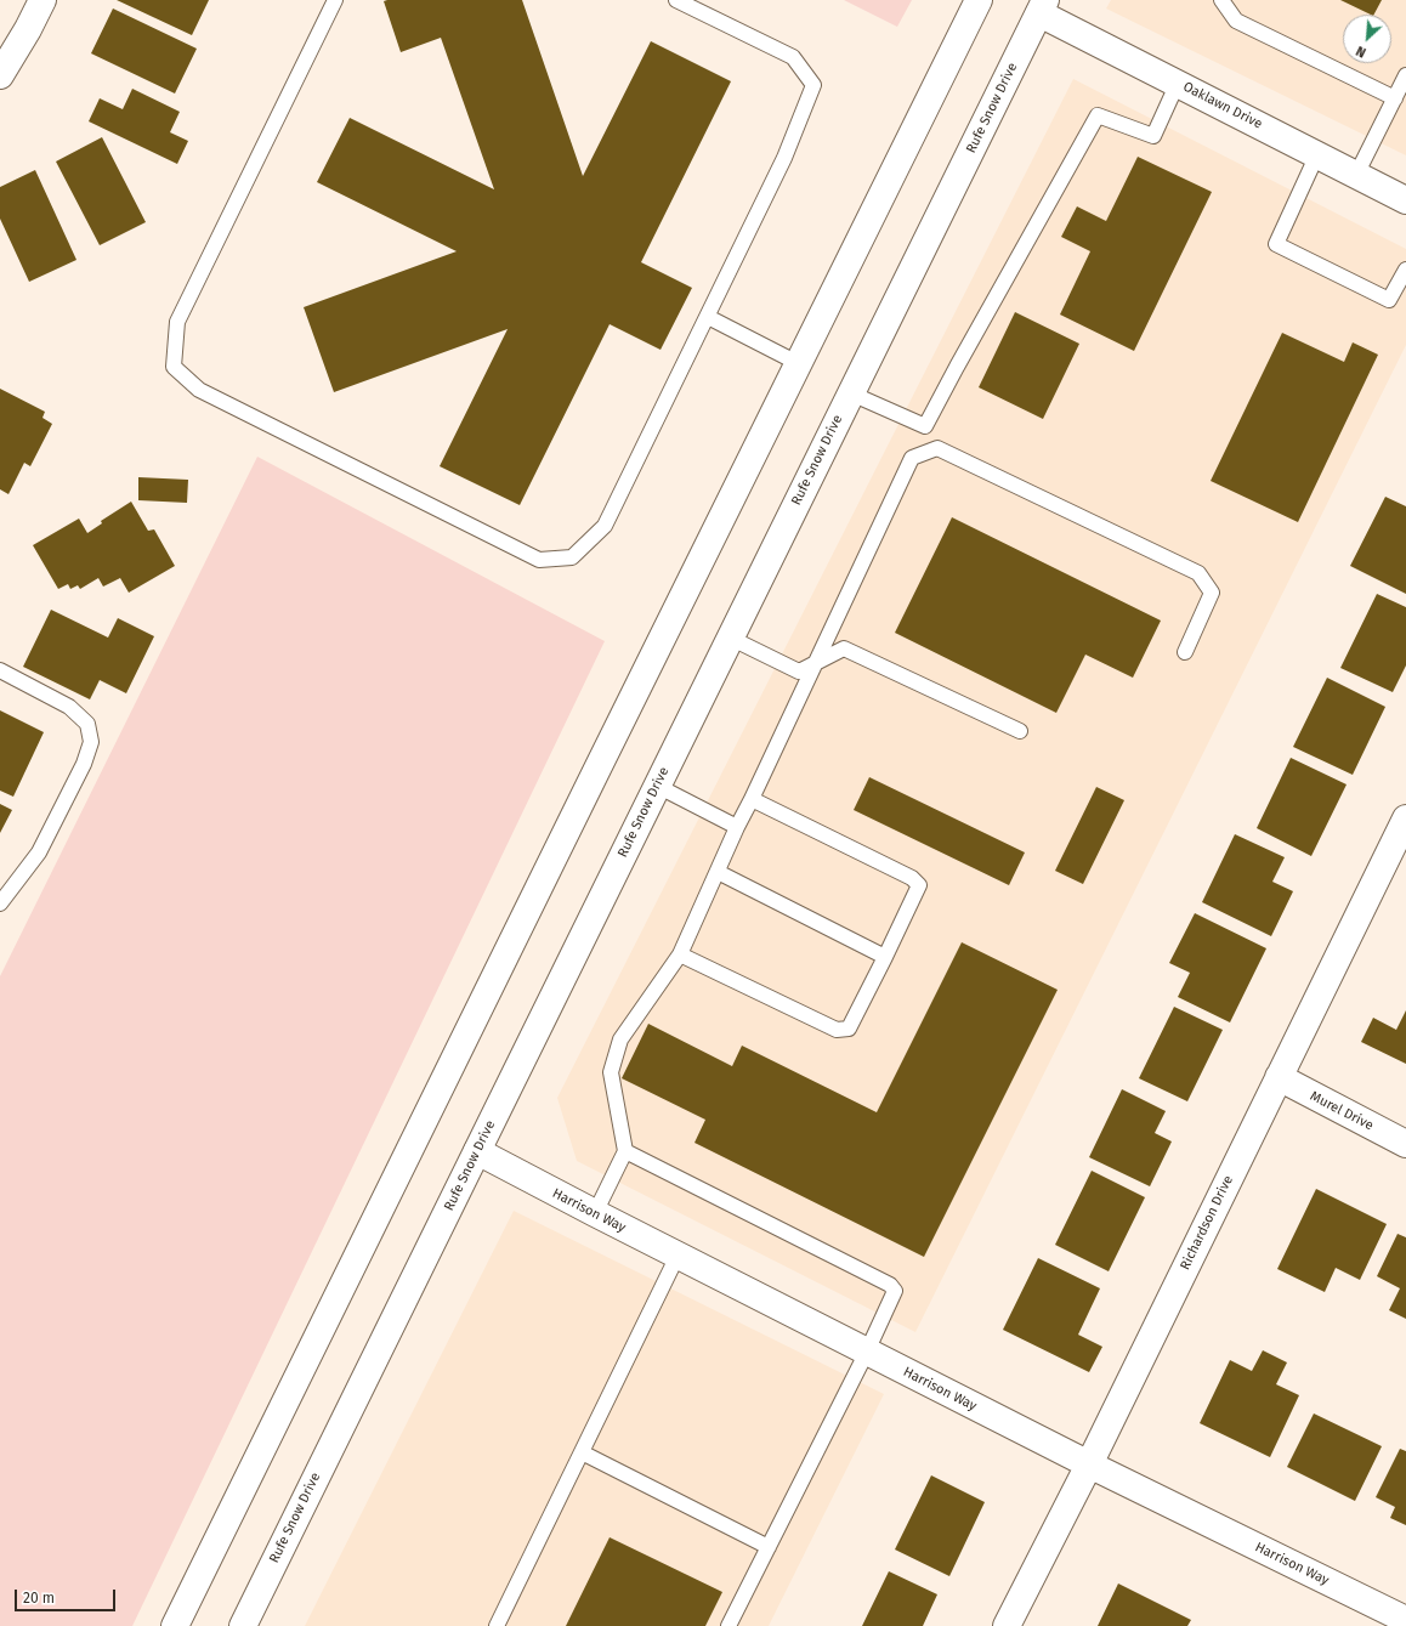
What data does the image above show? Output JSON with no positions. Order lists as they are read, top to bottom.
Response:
{
  "streets": {
    "main road": [
      "Oaklawn Drive",
      "Rufe Snow Drive",
      "Murel Drive",
      "Harrison Way",
      "Richardson Drive"
    ]
  },
  "crossings": [
    ["Oaklawn Drive", "Rufe Snow Drive"],
    ["Rufe Snow Drive", "Harrison Way"],
    ["Murel Drive", "Richardson Drive"],
    ["Harrison Way", "Richardson Drive"]
  ],
  "scale_bar": "20 m",
  "north": "bottom left"
}
